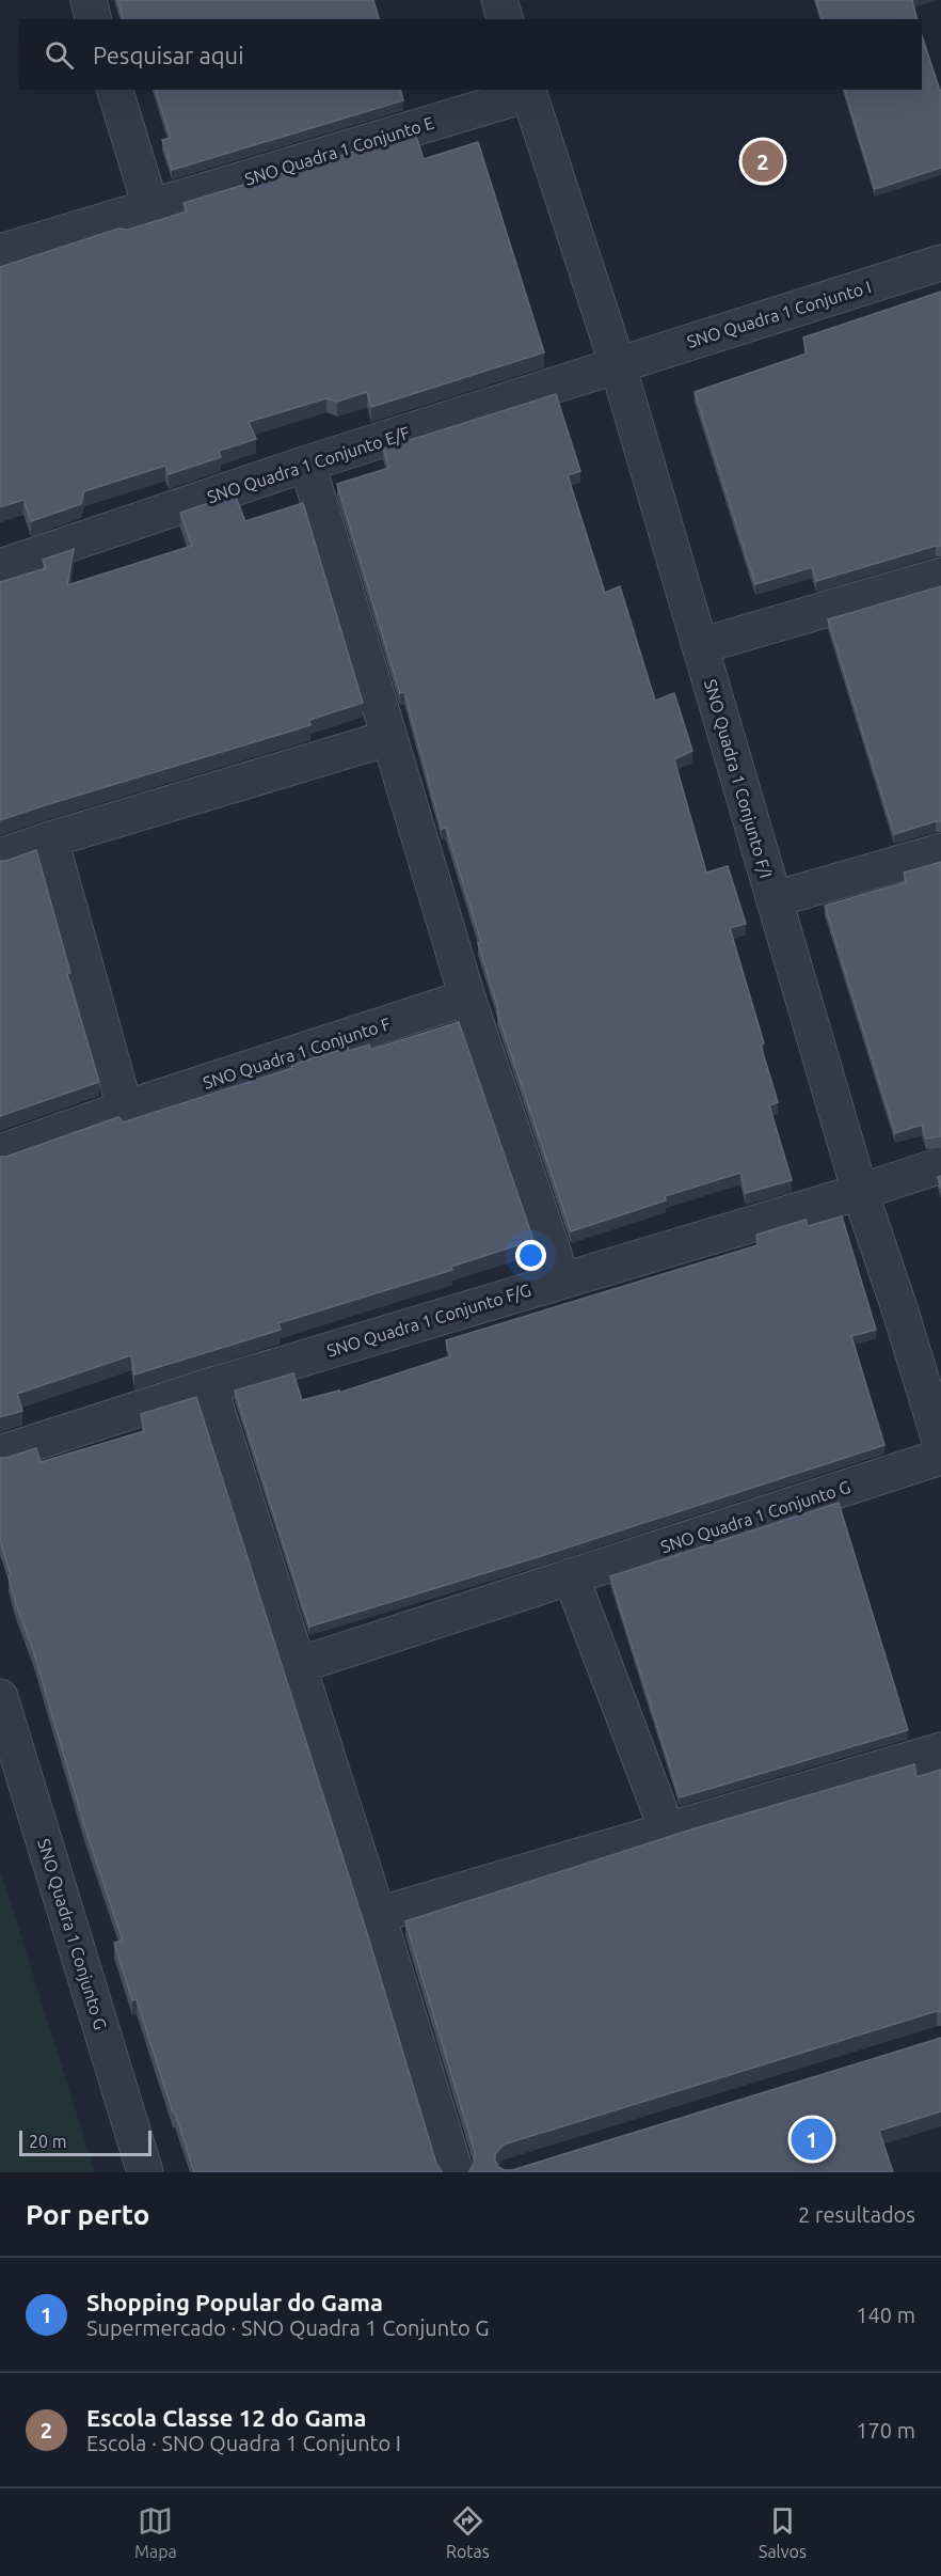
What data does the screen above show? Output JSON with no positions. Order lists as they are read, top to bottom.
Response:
{
  "streets": {
    "street": [
      "SNO Quadra 1 Conjunto E",
      "SNO Quadra 1 Conjunto I",
      "SNO Quadra 1 Conjunto E/F",
      "SNO Quadra 1 Conjunto F/I",
      "SNO Quadra 1 Conjunto F",
      "SNO Quadra 1 Conjunto F/G",
      "SNO Quadra 1 Conjunto G"
    ]
  },
  "crossings": [
    ["SNO Quadra 1 Conjunto E", "SNO Quadra 1 Conjunto I"],
    ["SNO Quadra 1 Conjunto E", "SNO Quadra 1 Conjunto E/F"],
    ["SNO Quadra 1 Conjunto E", "SNO Quadra 1 Conjunto F/I"],
    ["SNO Quadra 1 Conjunto I", "SNO Quadra 1 Conjunto E/F"],
    ["SNO Quadra 1 Conjunto I", "SNO Quadra 1 Conjunto F/I"],
    ["SNO Quadra 1 Conjunto E/F", "SNO Quadra 1 Conjunto F/I"],
    ["SNO Quadra 1 Conjunto F/I", "SNO Quadra 1 Conjunto F/G"]
  ],
  "scale_bar": "20 m",
  "page": {
    "search": "Pesquisar aqui",
    "pins": ["2", "1"],
    "scale": "20 m",
    "heading": ["Por perto", "2 resultados"],
    "list": [
      {
        "mark": "1",
        "name": "Shopping Popular do Gama",
        "note": "Supermercado · SNO Quadra 1 Conjunto G",
        "value": "140 m"
      },
      {
        "mark": "2",
        "name": "Escola Classe 12 do Gama",
        "note": "Escola · SNO Quadra 1 Conjunto I",
        "value": "170 m"
      }
    ],
    "nav": ["Mapa", "Rotas", "Salvos"]
  }
}
